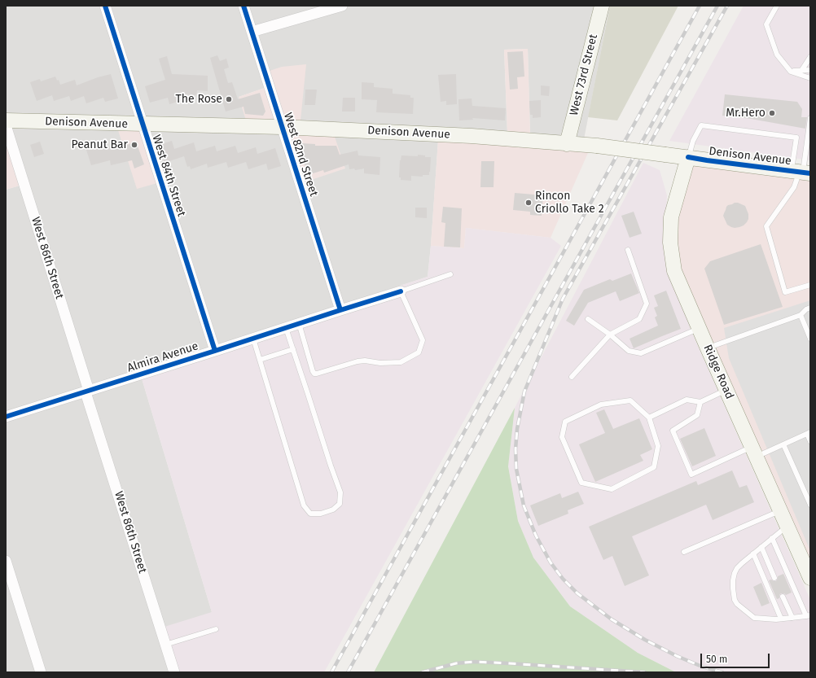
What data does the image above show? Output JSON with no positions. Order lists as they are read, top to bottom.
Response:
{
  "streets": {
    "main road": ["West 73rd Street", "Denison Avenue", "Ridge Road"],
    "street": [
      "West 82nd Street",
      "West 84th Street",
      "West 86th Street",
      "Almira Avenue"
    ]
  },
  "crossings": [
    ["West 73rd Street", "Denison Avenue"],
    ["Denison Avenue", "West 82nd Street"],
    ["Denison Avenue", "West 84th Street"],
    ["Denison Avenue", "Ridge Road"],
    ["West 82nd Street", "Almira Avenue"],
    ["West 84th Street", "Almira Avenue"],
    ["West 86th Street", "Almira Avenue"]
  ],
  "places": [
    "The Rose",
    "Mr.Hero",
    "Peanut Bar",
    "Rincon Criollo Take 2"
  ],
  "scale_bar": "50 m"
}
